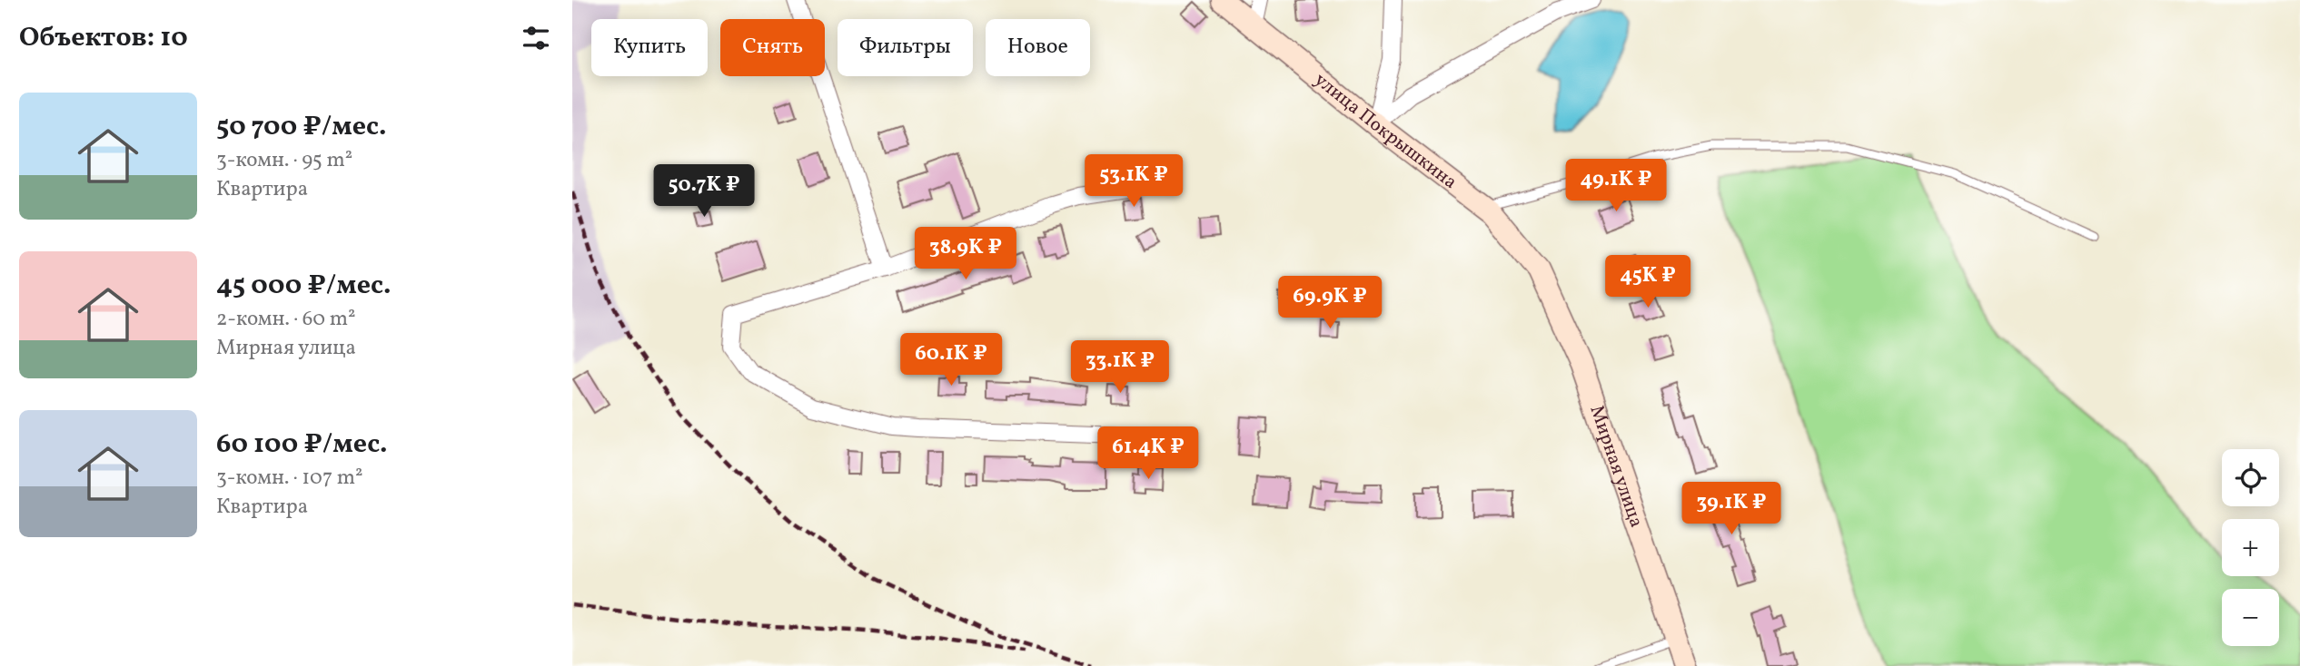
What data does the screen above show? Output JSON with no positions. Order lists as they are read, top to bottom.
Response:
{
  "streets": {
    "street": ["улица Покрышкина", "Мирная улица"]
  },
  "crossings": [
    ["улица Покрышкина", "Мирная улица"]
  ],
  "page": {
    "heading": "Объектов: 10",
    "chip": [
      "Купить",
      "Снять",
      "Фильтры",
      "Новое"
    ],
    "list": [
      {
        "name": "50 700 ₽/мес.",
        "note": "3-комн. · 95 m² · Квартира"
      },
      {
        "name": "45 000 ₽/мес.",
        "note": "2-комн. · 60 m² · Мирная улица"
      },
      {
        "name": "60 100 ₽/мес.",
        "note": "3-комн. · 107 m² · Квартира"
      }
    ],
    "price": [
      "53.1K ₽",
      "49.1K ₽",
      "50.7K ₽",
      "38.9K ₽",
      "45K ₽",
      "69.9K ₽",
      "60.1K ₽",
      "33.1K ₽",
      "61.4K ₽",
      "39.1K ₽"
    ],
    "map_buttons": ["+", "−"]
  }
}
